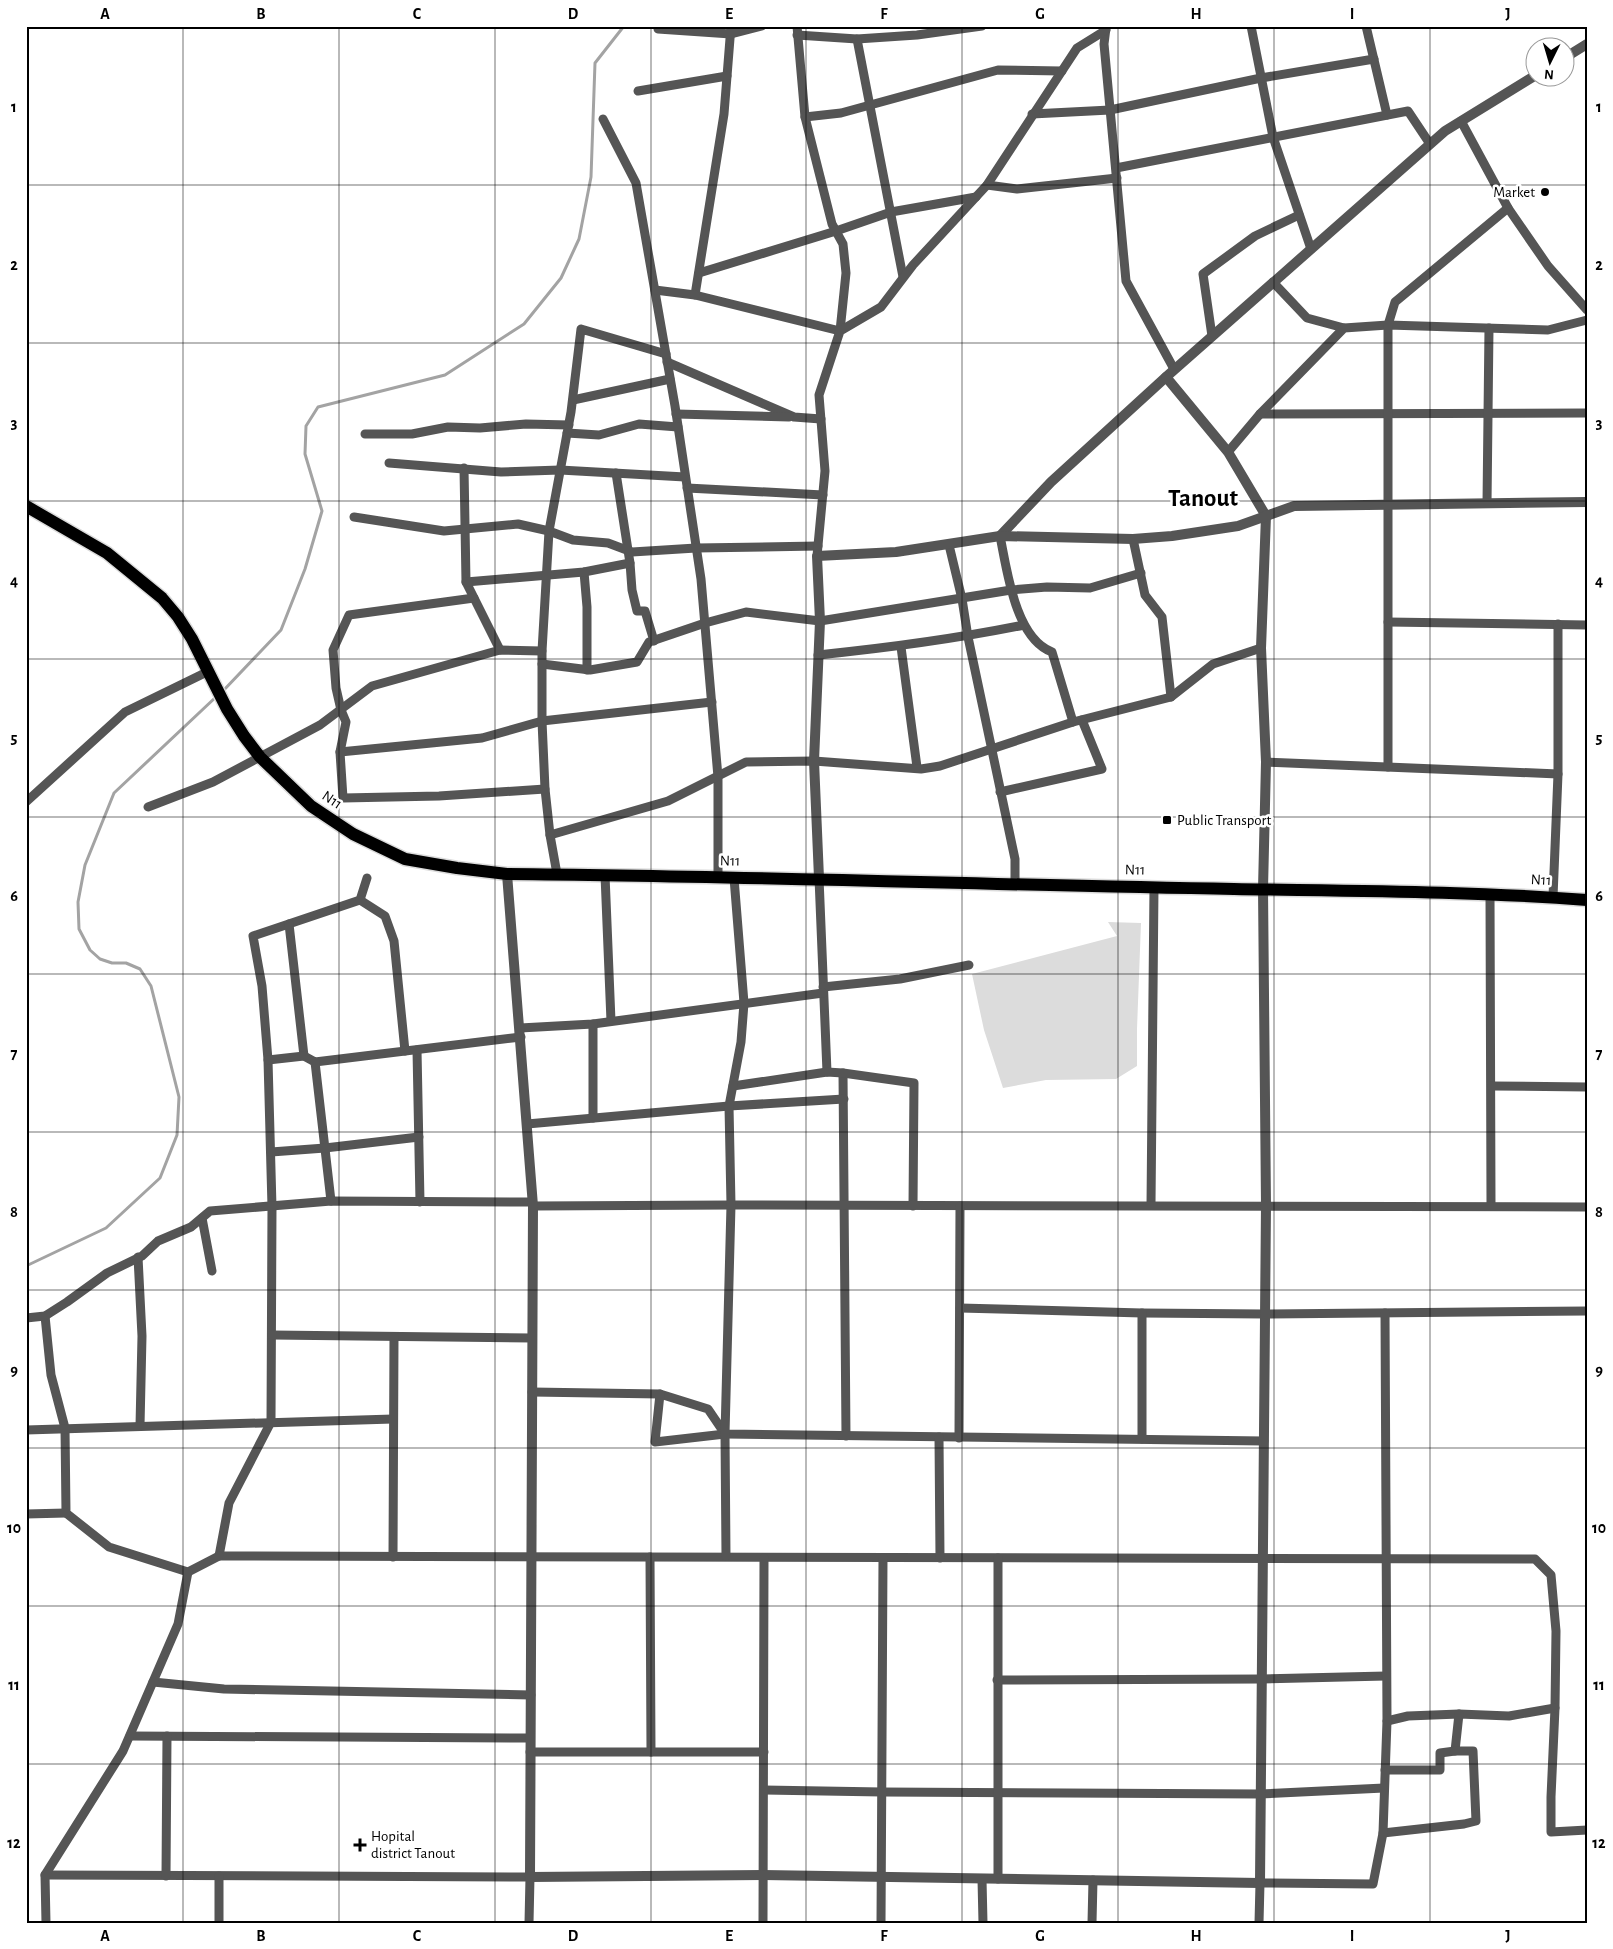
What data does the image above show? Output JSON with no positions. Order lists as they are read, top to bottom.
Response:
{
  "streets": {
    "main road": ["N11"]
  },
  "districts": ["Tanout"],
  "places": {
    "other": ["Market"],
    "transit": ["Public Transport"],
    "health": ["Hopital district Tanout"]
  },
  "north": "bottom",
  "grid": {
    "columns": [
      "A",
      "B",
      "C",
      "D",
      "E",
      "F",
      "G",
      "H",
      "I",
      "J"
    ],
    "rows": [
      "1",
      "2",
      "3",
      "4",
      "5",
      "6",
      "7",
      "8",
      "9",
      "10",
      "11",
      "12"
    ]
  }
}
